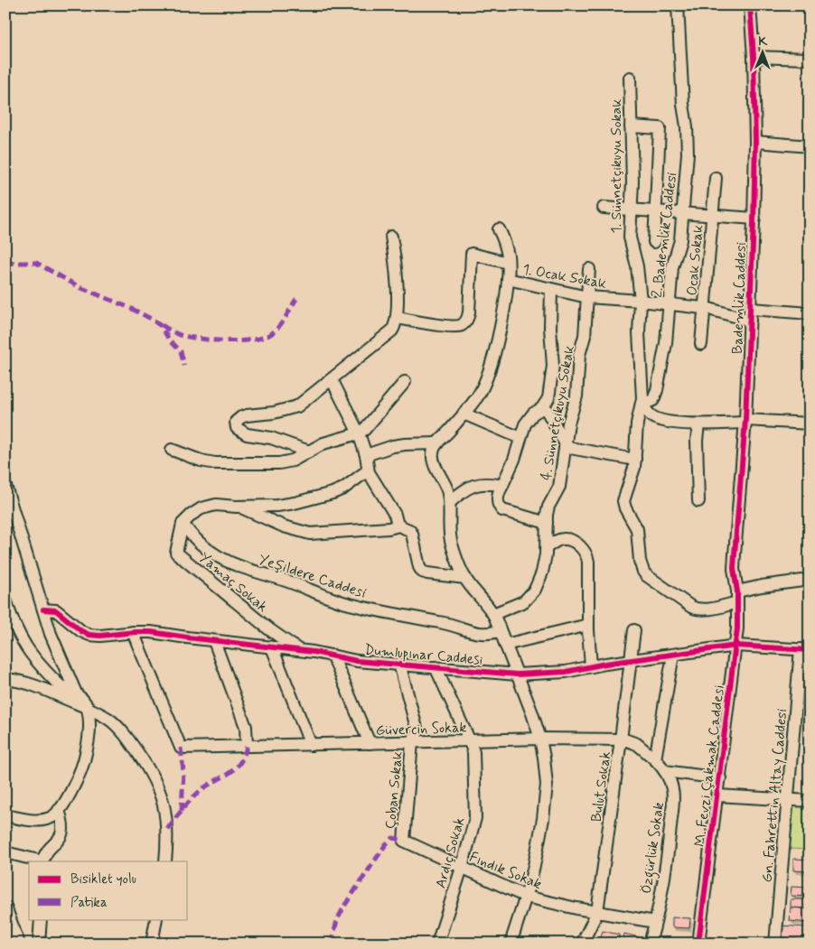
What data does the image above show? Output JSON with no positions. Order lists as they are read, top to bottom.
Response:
{
  "streets": {
    "street": [
      "1. Sünnetçikuyu Sokak",
      "2. Bademlik Caddesi",
      "Ocak Sokak",
      "1. Ocak Sokak",
      "Bademlik Caddesi",
      "4. Sünnetçikuyu Sokak",
      "Yeşildere Caddesi",
      "Yamaç Sokak",
      "Dumlupınar Caddesi",
      "Güvercin Sokak",
      "M. Fevzi Çakmak Caddesi",
      "Bulut Sokak",
      "Çoban Sokak",
      "Gn. Fahrettin Altay Caddesi",
      "Özgürlük Sokak",
      "Ardıç Sokak",
      "Fındık Sokak"
    ]
  },
  "crossings": [
    ["1. Sünnetçikuyu Sokak", "2. Bademlik Caddesi"],
    ["1. Sünnetçikuyu Sokak", "1. Ocak Sokak"],
    ["1. Sünnetçikuyu Sokak", "Bademlik Caddesi"],
    ["1. Sünnetçikuyu Sokak", "M. Fevzi Çakmak Caddesi"],
    ["2. Bademlik Caddesi", "1. Ocak Sokak"],
    ["Ocak Sokak", "1. Ocak Sokak"],
    ["1. Ocak Sokak", "Bademlik Caddesi"],
    ["1. Ocak Sokak", "4. Sünnetçikuyu Sokak"],
    ["Bademlik Caddesi", "M. Fevzi Çakmak Caddesi"],
    ["Yeşildere Caddesi", "Yamaç Sokak"],
    ["Yamaç Sokak", "Dumlupınar Caddesi"],
    ["Dumlupınar Caddesi", "Güvercin Sokak"],
    ["Dumlupınar Caddesi", "M. Fevzi Çakmak Caddesi"],
    ["Dumlupınar Caddesi", "Bulut Sokak"],
    ["Dumlupınar Caddesi", "Çoban Sokak"],
    ["Dumlupınar Caddesi", "Gn. Fahrettin Altay Caddesi"],
    ["Dumlupınar Caddesi", "Ardıç Sokak"],
    ["Güvercin Sokak", "Bulut Sokak"],
    ["Güvercin Sokak", "Çoban Sokak"],
    ["Güvercin Sokak", "Özgürlük Sokak"],
    ["Güvercin Sokak", "Ardıç Sokak"],
    ["Bulut Sokak", "Fındık Sokak"],
    ["Çoban Sokak", "Fındık Sokak"],
    ["Özgürlük Sokak", "Fındık Sokak"],
    ["Ardıç Sokak", "Fındık Sokak"]
  ],
  "legend": ["Bisiklet yolu", "Patika"],
  "north": "top"
}
